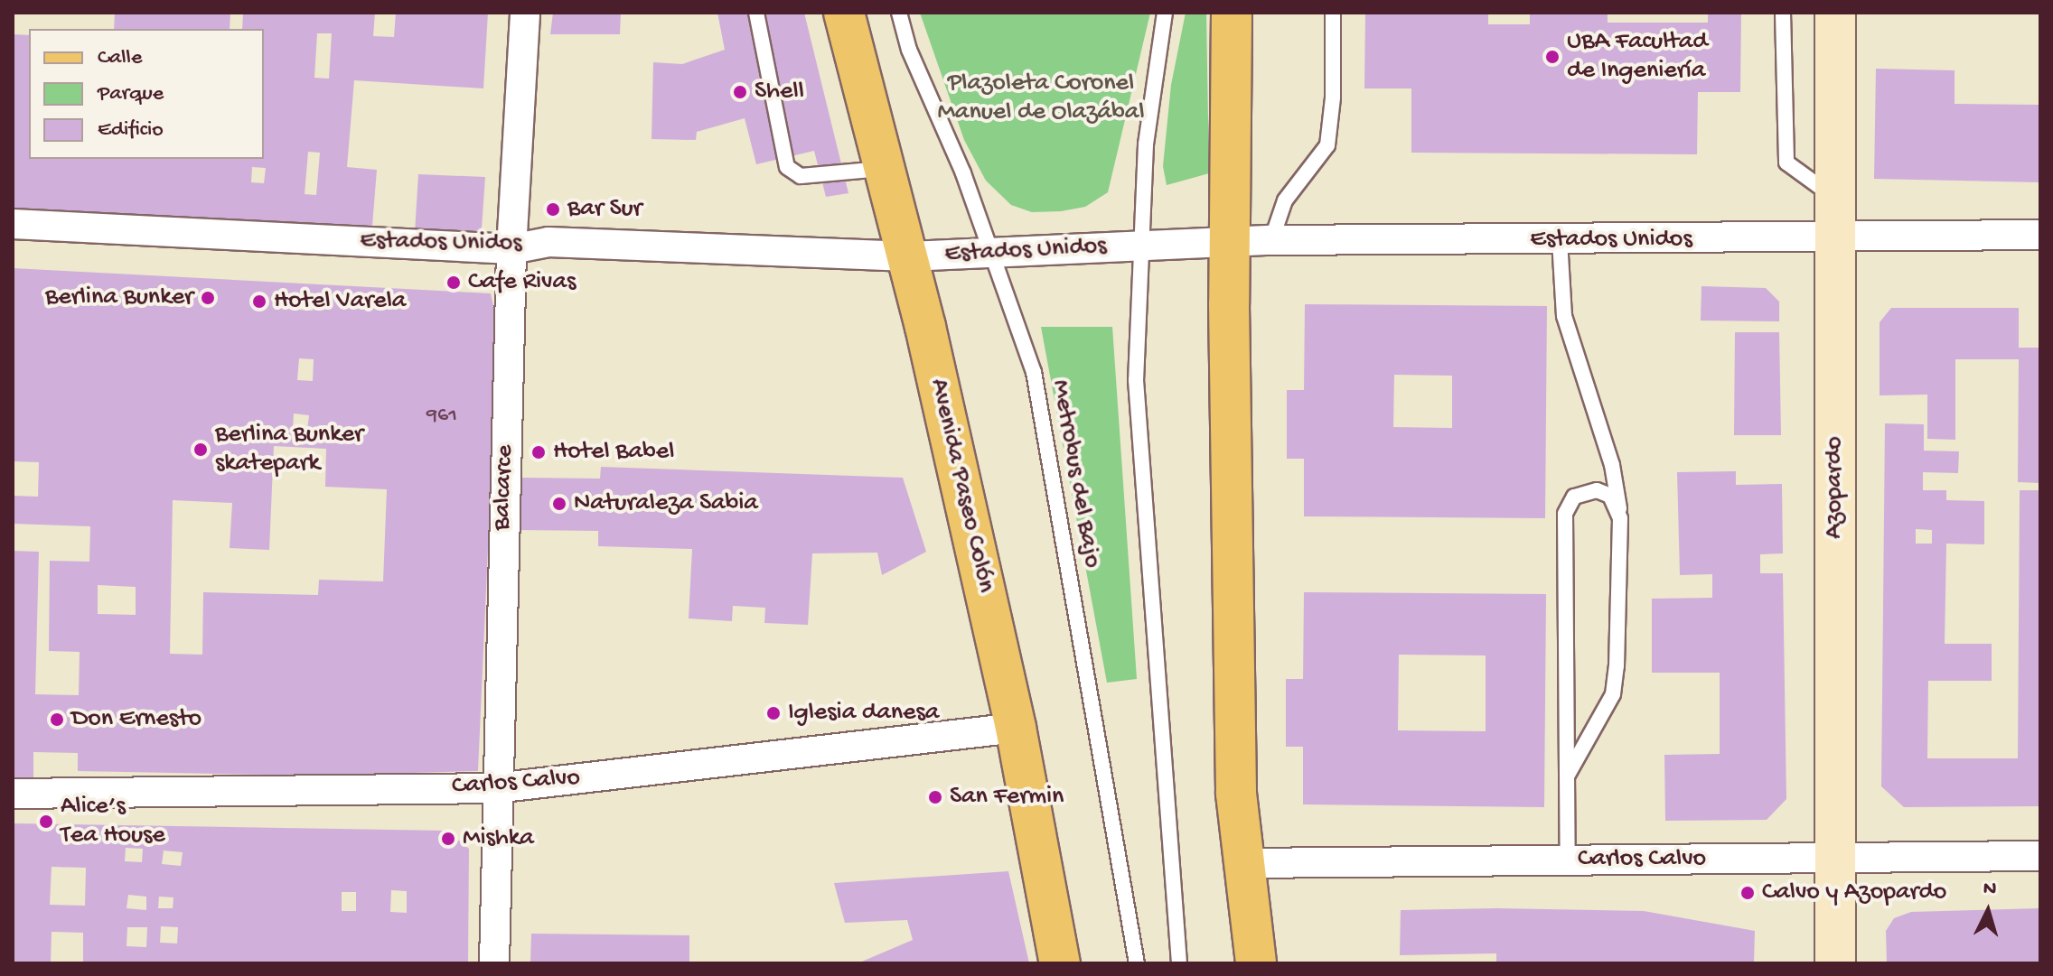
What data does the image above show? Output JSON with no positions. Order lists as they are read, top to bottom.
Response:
{
  "streets": {
    "main road": ["Avenida Paseo Colón"],
    "street": [
      "Estados Unidos",
      "Balcarce",
      "Azopardo",
      "Carlos Calvo"
    ],
    "lane": ["Metrobus del Bajo"]
  },
  "crossings": [
    ["Estados Unidos", "Metrobus del Bajo"],
    ["Estados Unidos", "Avenida Paseo Colón"],
    ["Estados Unidos", "Balcarce"],
    ["Estados Unidos", "Azopardo"],
    ["Avenida Paseo Colón", "Carlos Calvo"],
    ["Balcarce", "Carlos Calvo"],
    ["Azopardo", "Carlos Calvo"]
  ],
  "parks": ["Plazoleta Coronel Manuel de Olazábal"],
  "places": [
    "UBA Facultad de Ingeniería",
    "Shell",
    "Bar Sur",
    "Cafe Rivas",
    "Berlina Bunker",
    "Hotel Varela",
    "Berlina Bunker skatepark",
    "Hotel Babel",
    "Naturaleza Sabia",
    "Iglesia danesa",
    "Don Ernesto",
    "San Fermin",
    "Alice’s Tea House",
    "Mishka",
    "Calvo y Azopardo"
  ],
  "house_numbers": ["961"],
  "legend": ["Calle", "Parque", "Edificio"],
  "north": "top"
}
